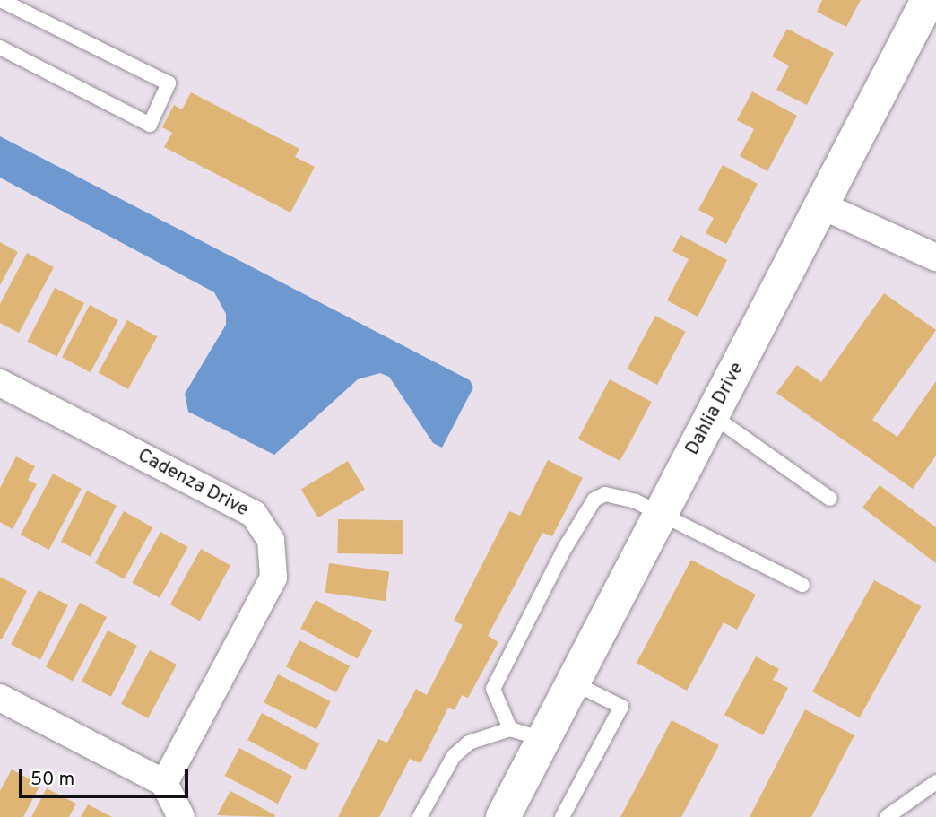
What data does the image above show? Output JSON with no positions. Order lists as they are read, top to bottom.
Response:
{
  "streets": {
    "street": ["Dahlia Drive", "Cadenza Drive"]
  },
  "scale_bar": "50 m"
}
